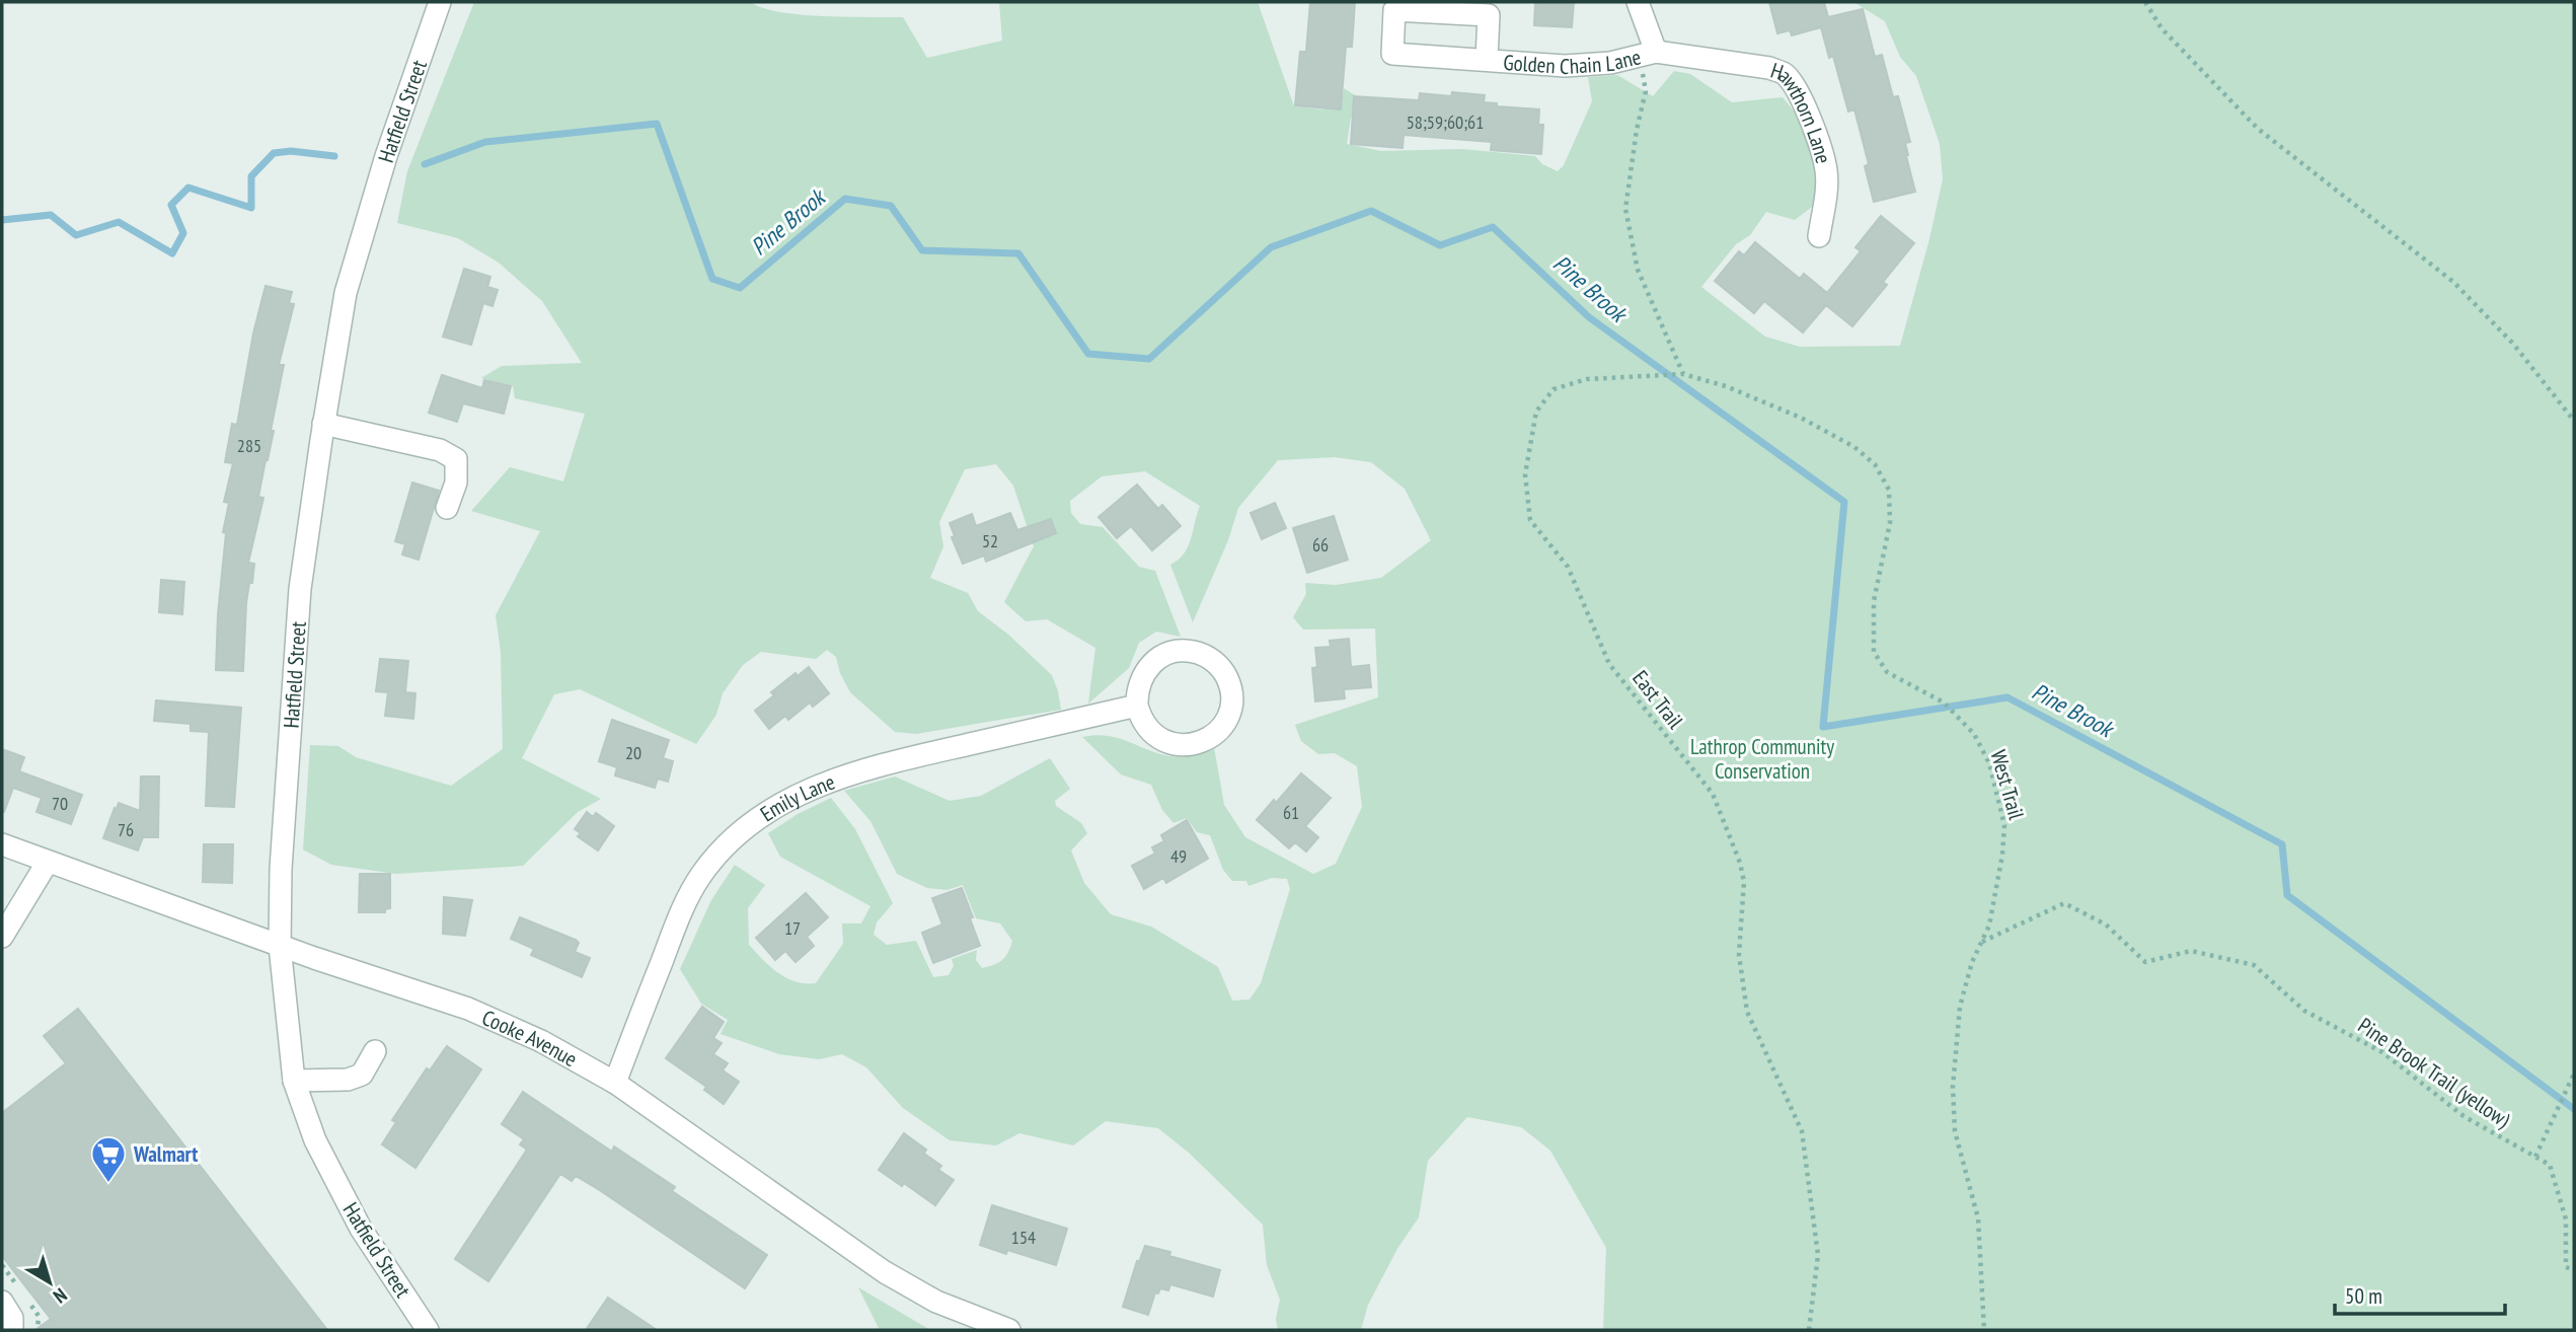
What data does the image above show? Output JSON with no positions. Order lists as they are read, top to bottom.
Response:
{
  "streets": {
    "street": [
      "Golden Chain Lane",
      "Hatfield Street",
      "Hawthorn Lane",
      "Emily Lane",
      "Cooke Avenue"
    ],
    "path": ["East Trail", "West Trail", "Pine Brook Trail (yellow)"]
  },
  "crossings": [
    ["Golden Chain Lane", "Hawthorn Lane"],
    ["Hatfield Street", "Cooke Avenue"],
    ["East Trail", "West Trail"],
    ["West Trail", "Pine Brook Trail (yellow)"],
    ["Emily Lane", "Cooke Avenue"]
  ],
  "water": ["Pine Brook"],
  "parks": ["Lathrop Community Conservation"],
  "places": {
    "supermarket": ["Walmart"]
  },
  "house_numbers": [
    "58;59;60;61",
    "285",
    "52",
    "66",
    "20",
    "70",
    "61",
    "76",
    "49",
    "17",
    "154"
  ],
  "scale_bar": "50 m",
  "north": "bottom right"
}
